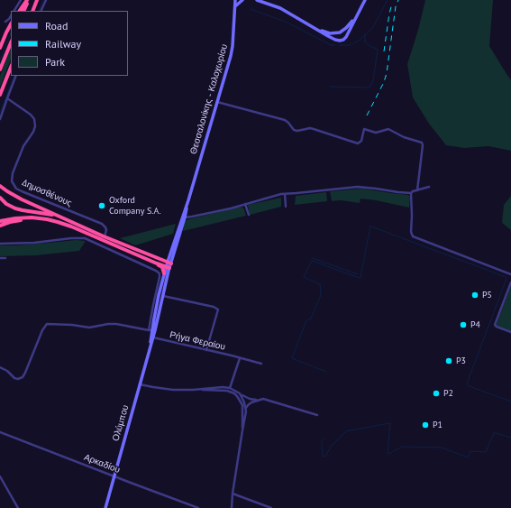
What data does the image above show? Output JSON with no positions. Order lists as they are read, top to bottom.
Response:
{
  "streets": {
    "main road": ["Θεσσαλονίκης - Καλοχωρίου", "Ολύμπου"],
    "street": ["Δημοσθένους", "Ρήγα Φεραίου", "Αρκαδίου"]
  },
  "crossings": [
    ["Θεσσαλονίκης - Καλοχωρίου", "Ρήγα Φεραίου"],
    ["Θεσσαλονίκης - Καλοχωρίου", "Ολύμπου"],
    ["Ολύμπου", "Αρκαδίου"]
  ],
  "places": [
    "Oxford Company S.A.",
    "P5",
    "P4",
    "P3",
    "P2",
    "P1"
  ],
  "legend": ["Road", "Railway", "Park"]
}
